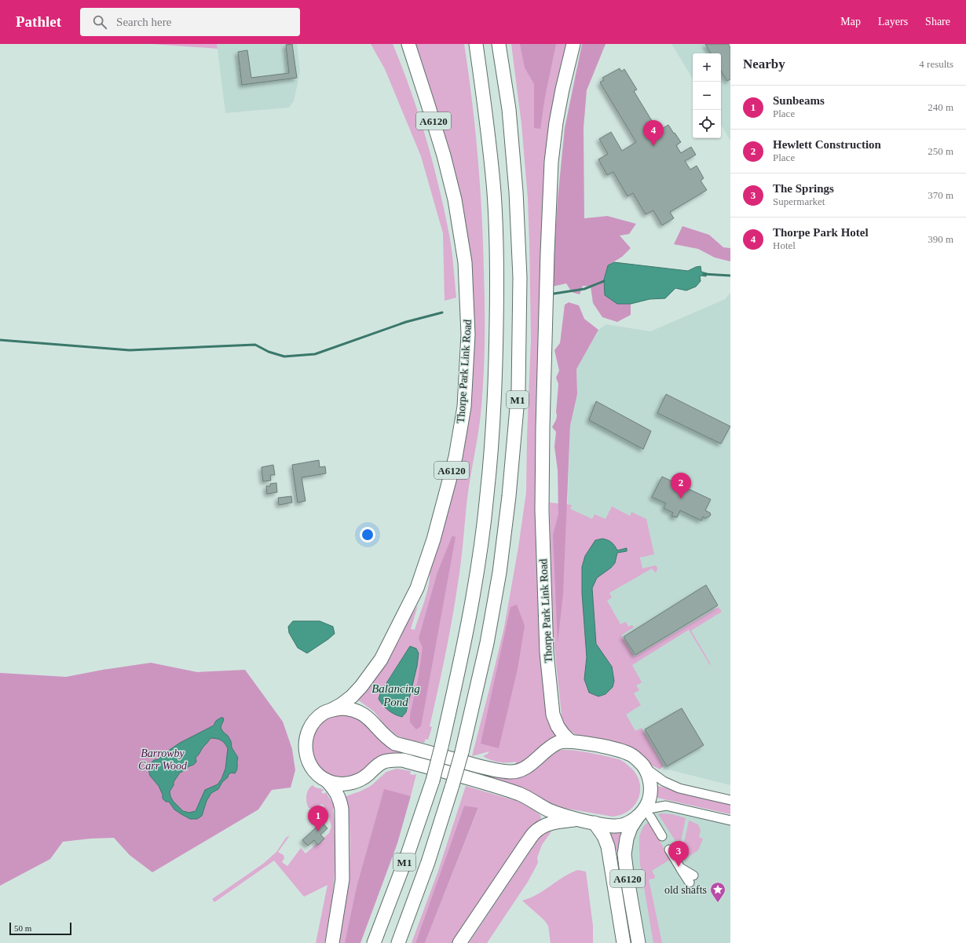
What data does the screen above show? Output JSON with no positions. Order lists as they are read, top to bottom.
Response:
{
  "streets": {
    "highway": ["A6120", "Thorpe Park Link Road", "M1"]
  },
  "water": ["Balancing Pond"],
  "parks": ["Barrowby Carr Wood"],
  "places": {
    "place": ["old shafts"]
  },
  "scale_bar": "50 m",
  "page": {
    "header": "Pathlet",
    "search": "Search here",
    "nav": ["Map", "Layers", "Share"],
    "heading": ["Nearby", "4 results"],
    "map_buttons": ["+", "−"],
    "list": [
      {
        "mark": "1",
        "name": "Sunbeams",
        "note": "Place",
        "value": "240 m"
      },
      {
        "mark": "2",
        "name": "Hewlett Construction",
        "note": "Place",
        "value": "250 m"
      },
      {
        "mark": "3",
        "name": "The Springs",
        "note": "Supermarket",
        "value": "370 m"
      },
      {
        "mark": "4",
        "name": "Thorpe Park Hotel",
        "note": "Hotel",
        "value": "390 m"
      }
    ],
    "pins": [
      "4",
      "2",
      "1",
      "3"
    ],
    "scale": "50 m"
  }
}
